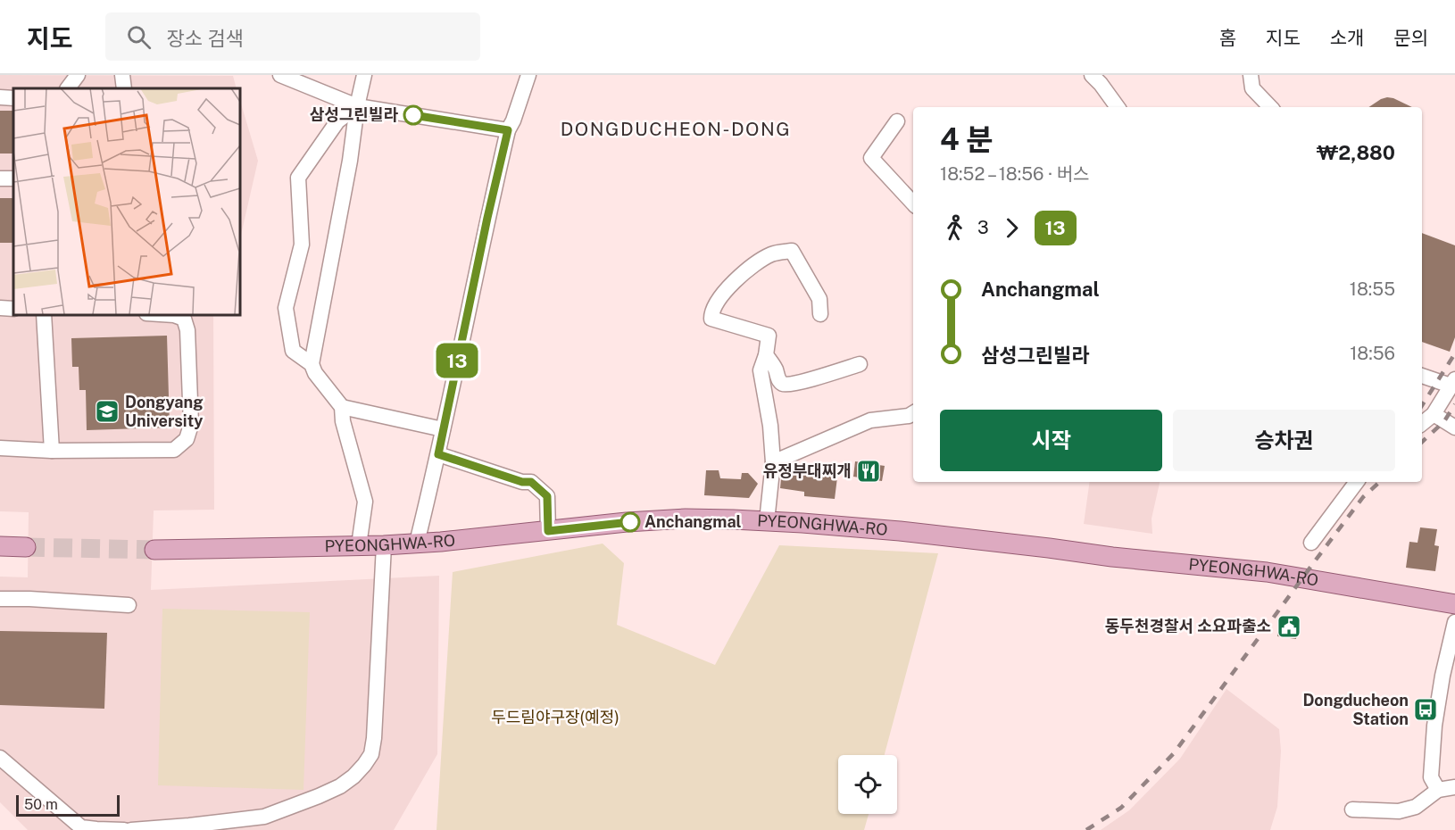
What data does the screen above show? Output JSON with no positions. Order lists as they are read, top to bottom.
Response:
{
  "streets": {
    "main road": ["PYEONGHWA-RO"]
  },
  "districts": ["DONGDUCHEON-DONG"],
  "parks": ["두드림야구장(예정)"],
  "places": {
    "other": ["삼성그린빌라", "Anchangmal"],
    "school or university": ["Dongyang University"],
    "restaurant": ["유정부대찌개"],
    "public building": ["동두천경찰서 소요파출소"],
    "bus stop": ["Dongducheon Station"]
  },
  "lines": ["bus line 13"],
  "scale_bar": "50 m",
  "page": {
    "header": "지도",
    "search": "장소 검색",
    "nav": [
      "홈",
      "지도",
      "소개",
      "문의"
    ],
    "on_map": "13",
    "heading": ["4 분", "18:52 – 18:56 · 버스", "₩2,880"],
    "legs": ["3", "13"],
    "list": [
      {
        "name": "Anchangmal",
        "value": "18:55"
      },
      {
        "name": "삼성그린빌라",
        "value": "18:56"
      }
    ],
    "buttons": ["시작", "승차권"],
    "scale": "50 m"
  }
}
